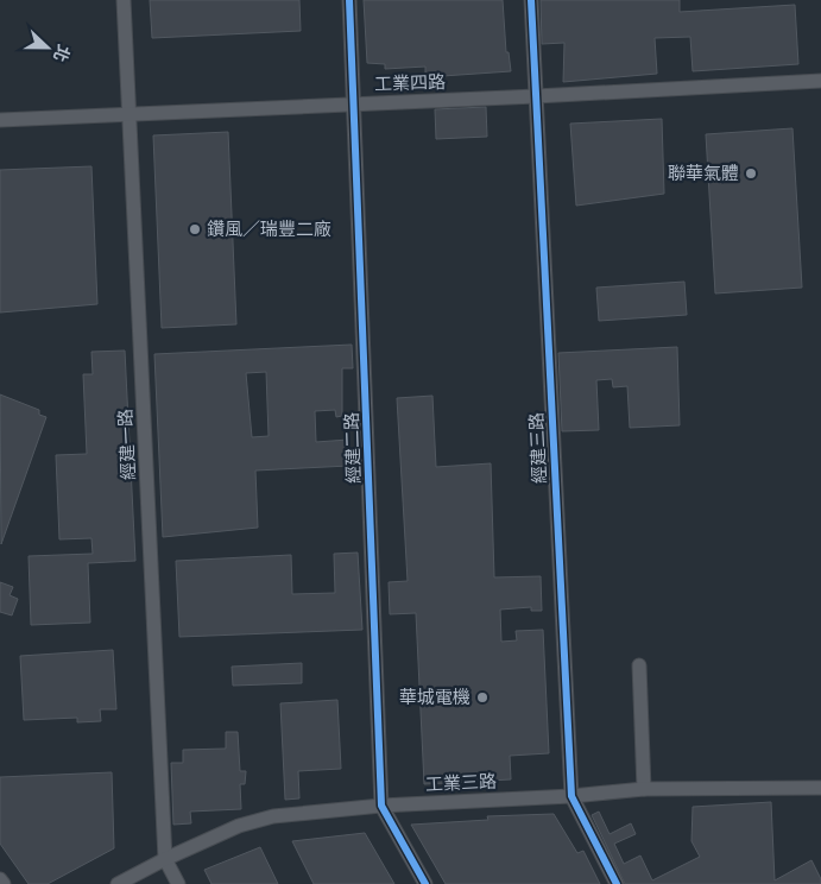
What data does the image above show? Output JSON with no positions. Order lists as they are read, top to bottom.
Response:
{
  "streets": {
    "street": [
      "工業四路",
      "經建一路",
      "經建二路",
      "經建三路",
      "工業三路"
    ]
  },
  "crossings": [
    ["工業四路", "經建一路"],
    ["工業四路", "經建二路"],
    ["工業四路", "經建三路"],
    ["經建一路", "工業三路"],
    ["經建二路", "工業三路"],
    ["經建三路", "工業三路"]
  ],
  "places": ["聯華氣體", "鑽風／瑞豐二廠", "華城電機"],
  "north": "right"
}
